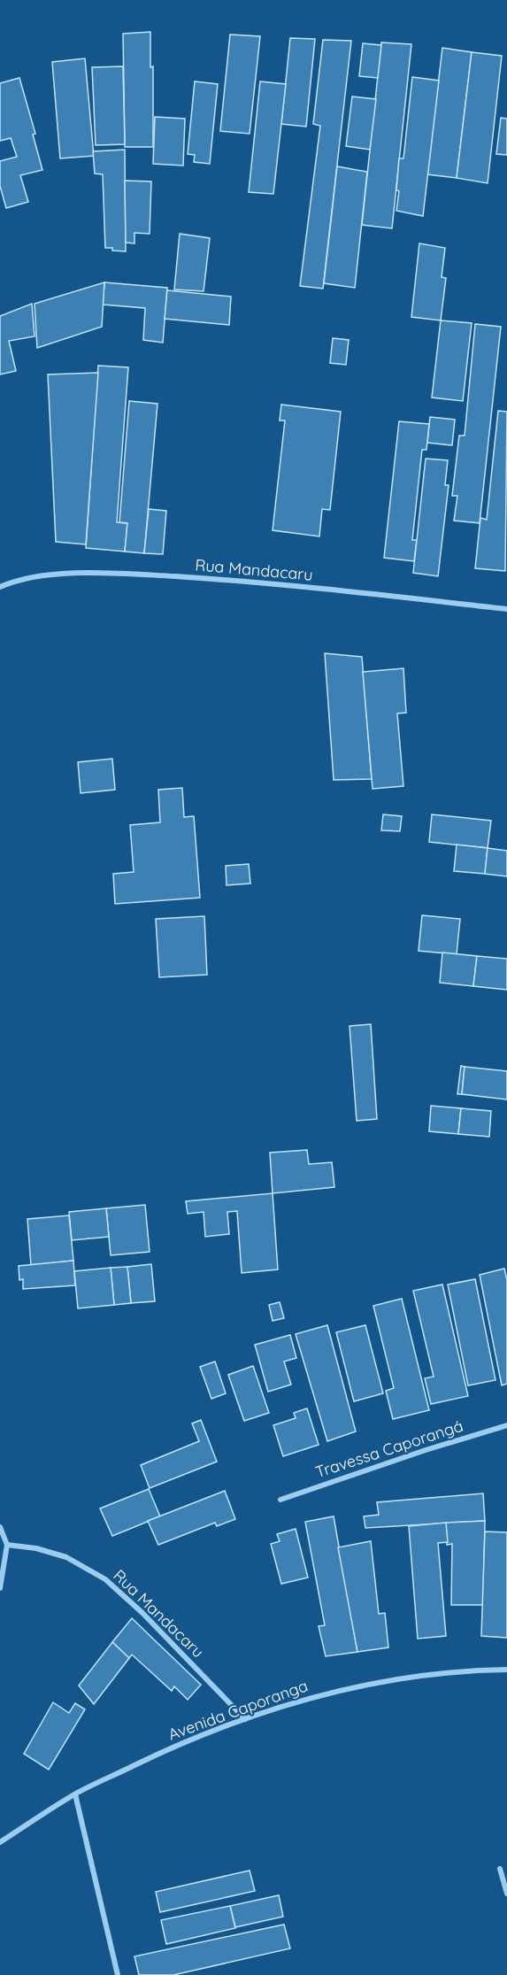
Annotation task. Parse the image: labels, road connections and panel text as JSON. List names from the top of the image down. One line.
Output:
{"streets":{"street":["Rua Mandacaru","Travessa Caporangá","Avenida Caporanga"]},"crossings":[["Rua Mandacaru","Avenida Caporanga"]]}
